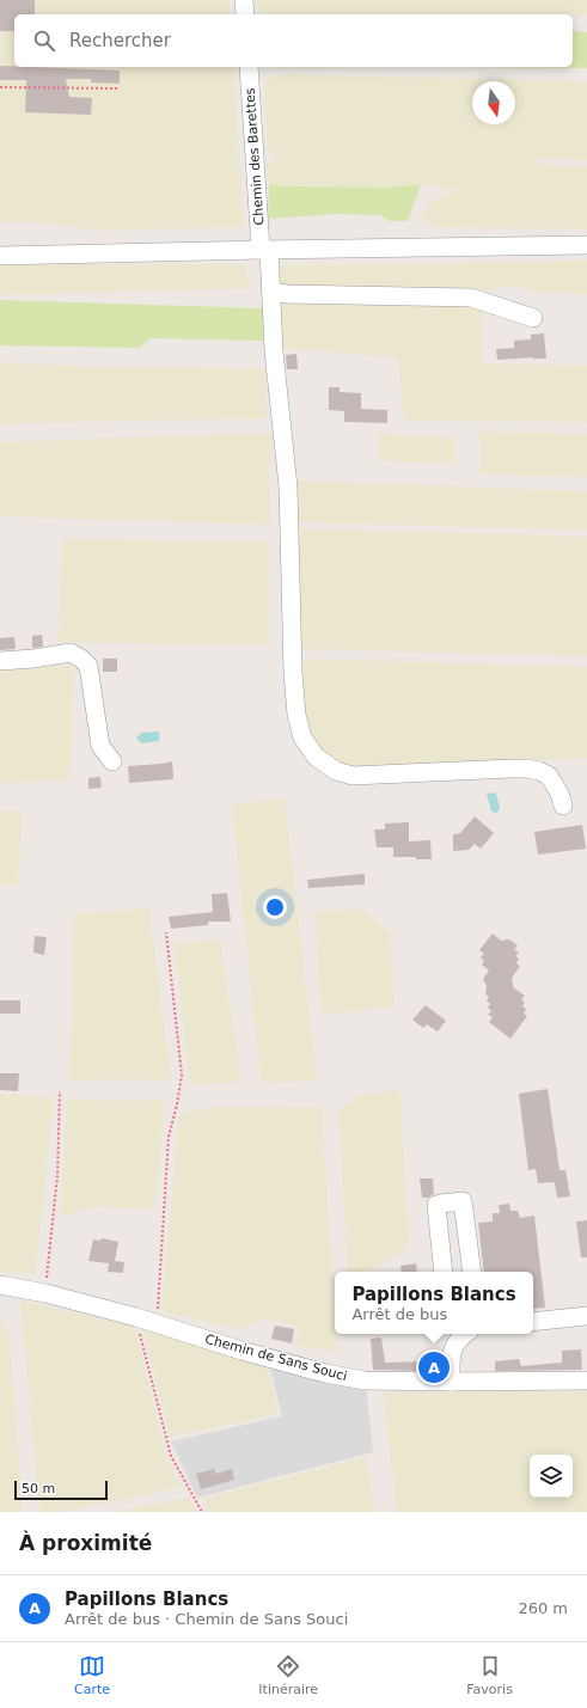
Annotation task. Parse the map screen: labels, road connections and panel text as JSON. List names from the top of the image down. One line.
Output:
{"streets":{"street":["Chemin des Barettes","Chemin de Sans Souci"]},"scale_bar":"50 m","north":"bottom","page":{"search":"Rechercher","popup":["Papillons Blancs","Arrêt de bus"],"pins":"A","scale":"50 m","heading":"À proximité","list":[{"mark":"A","name":"Papillons Blancs","note":"Arrêt de bus · Chemin de Sans Souci","value":"260 m"}],"nav":["Carte","Itinéraire","Favoris"]}}
